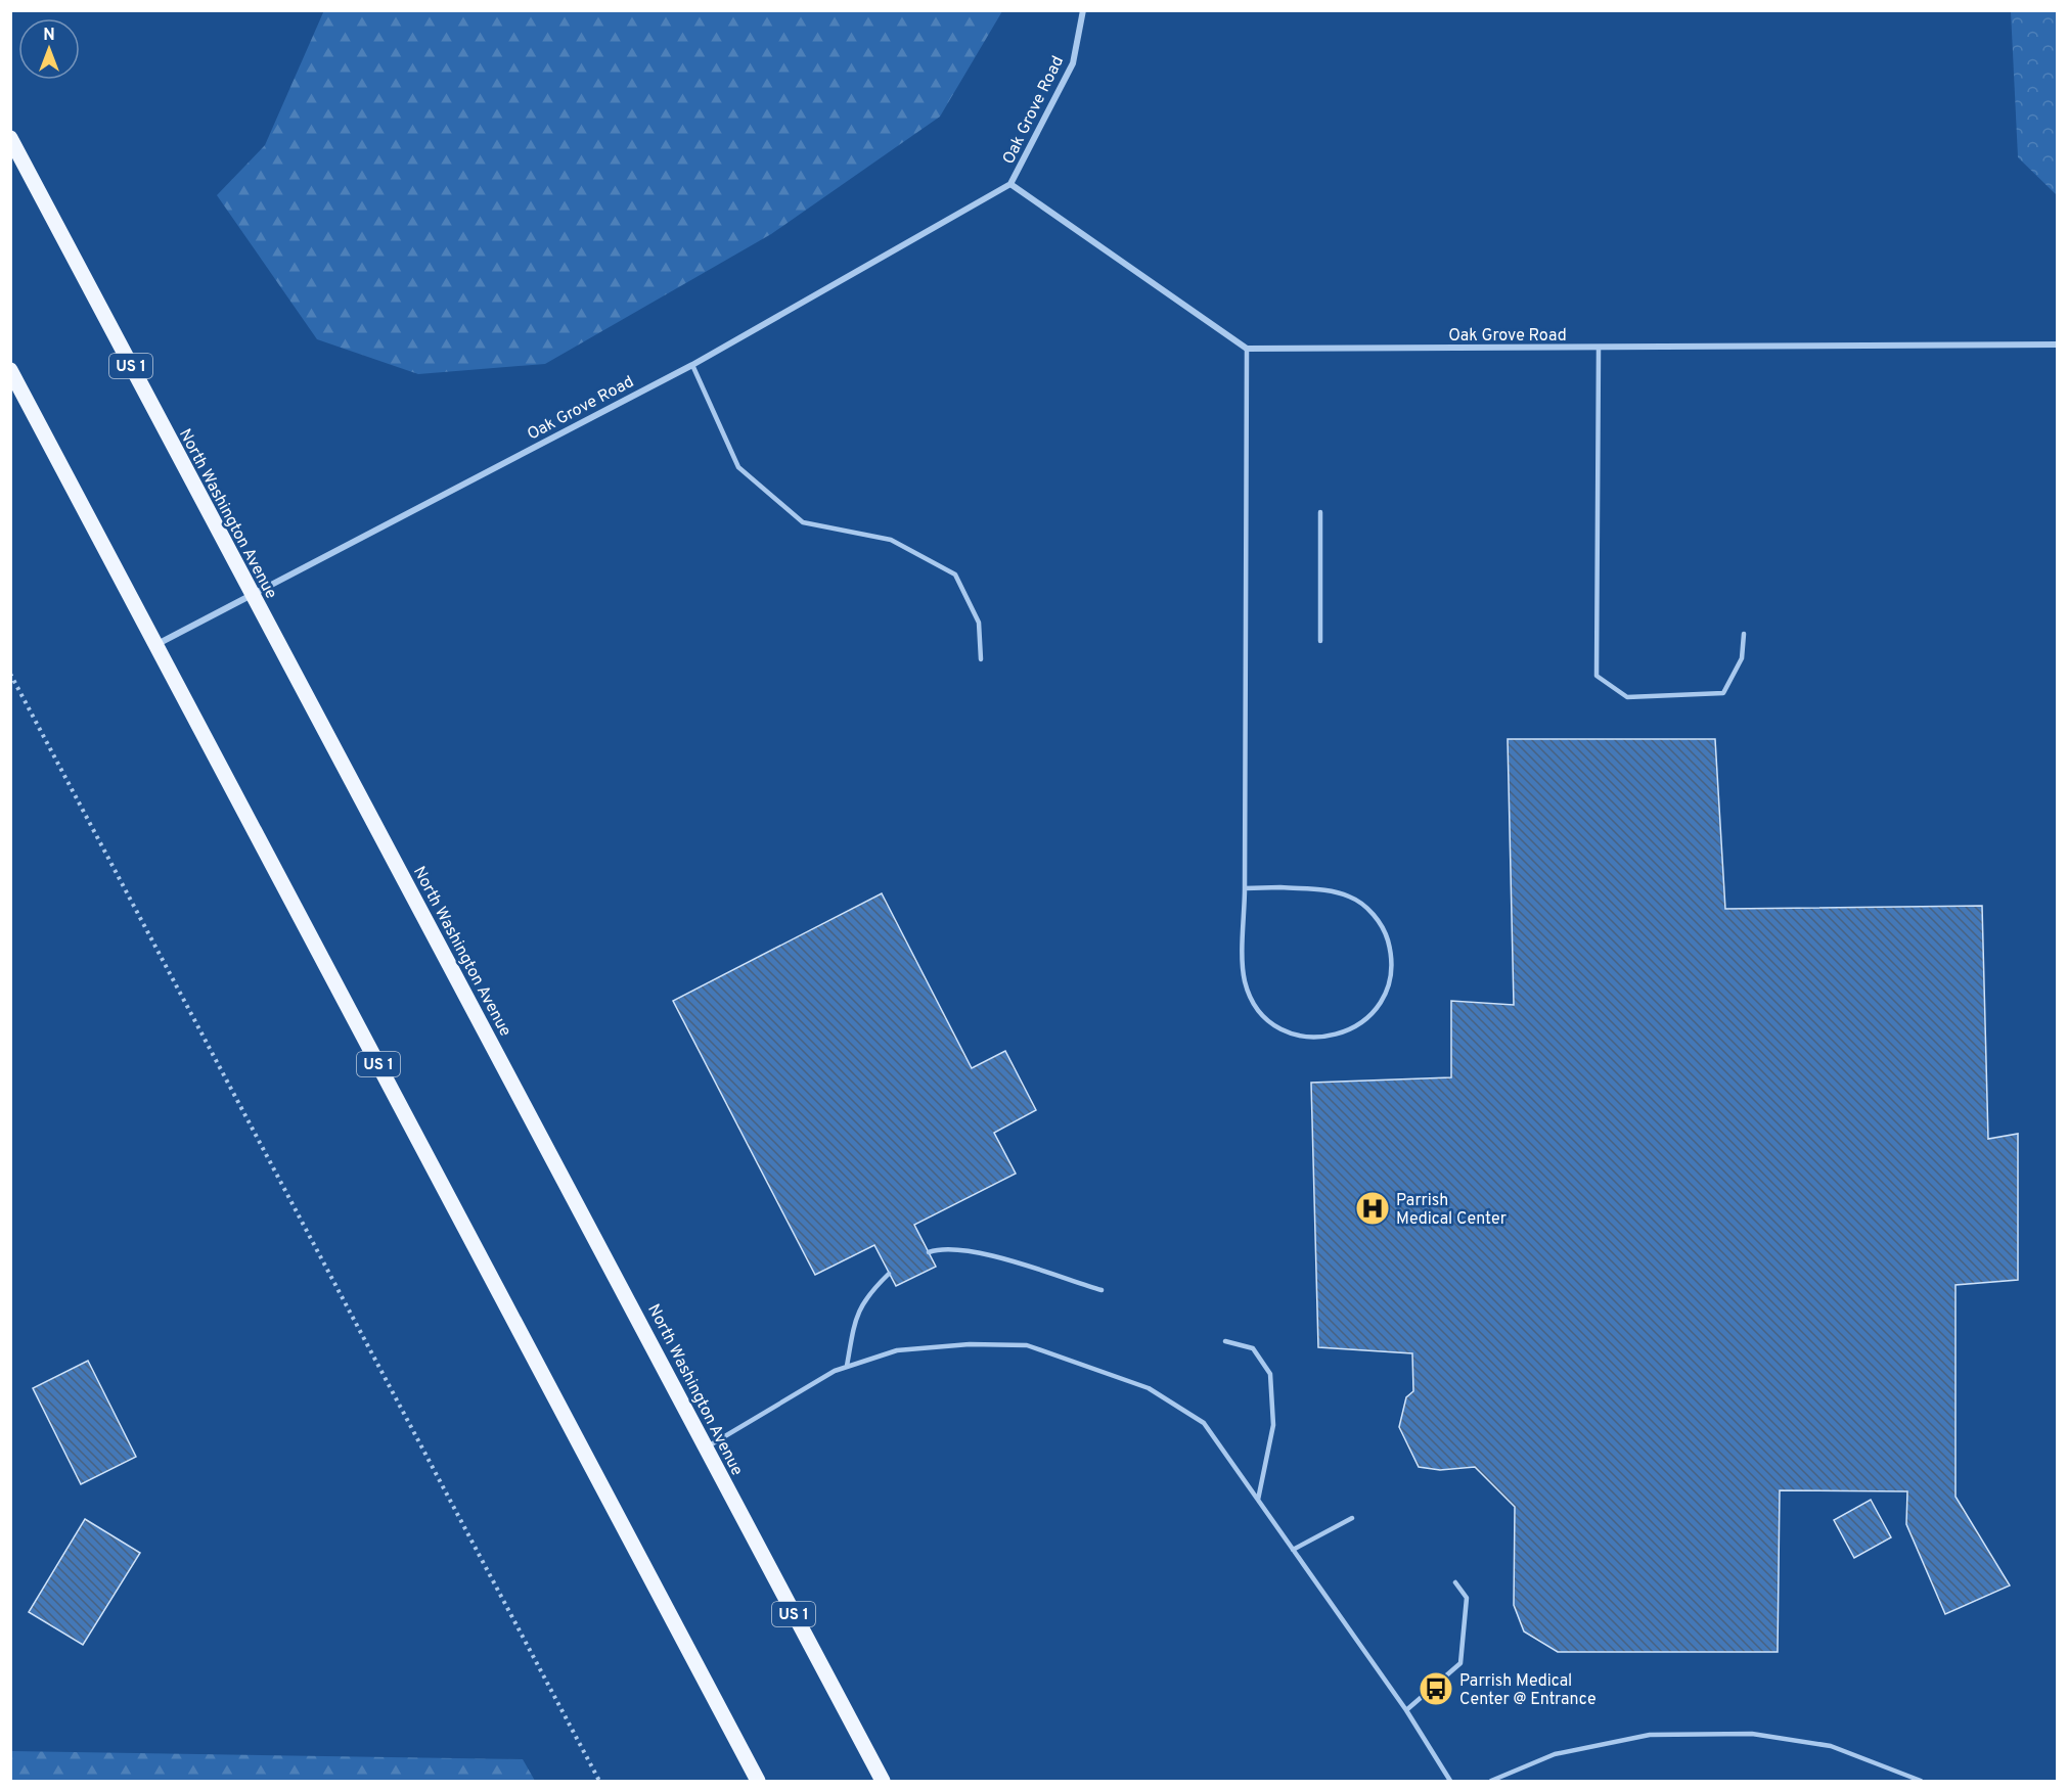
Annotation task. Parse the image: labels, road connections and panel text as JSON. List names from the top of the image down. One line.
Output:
{"streets":{"main road":["US 1","North Washington Avenue"],"street":["Oak Grove Road"]},"crossings":[["Oak Grove Road","US 1"],["Oak Grove Road","North Washington Avenue"]],"places":{"hospital":["Parrish Medical Center"],"bus stop":["Parrish Medical Center @ Entrance"]},"north":"top"}
